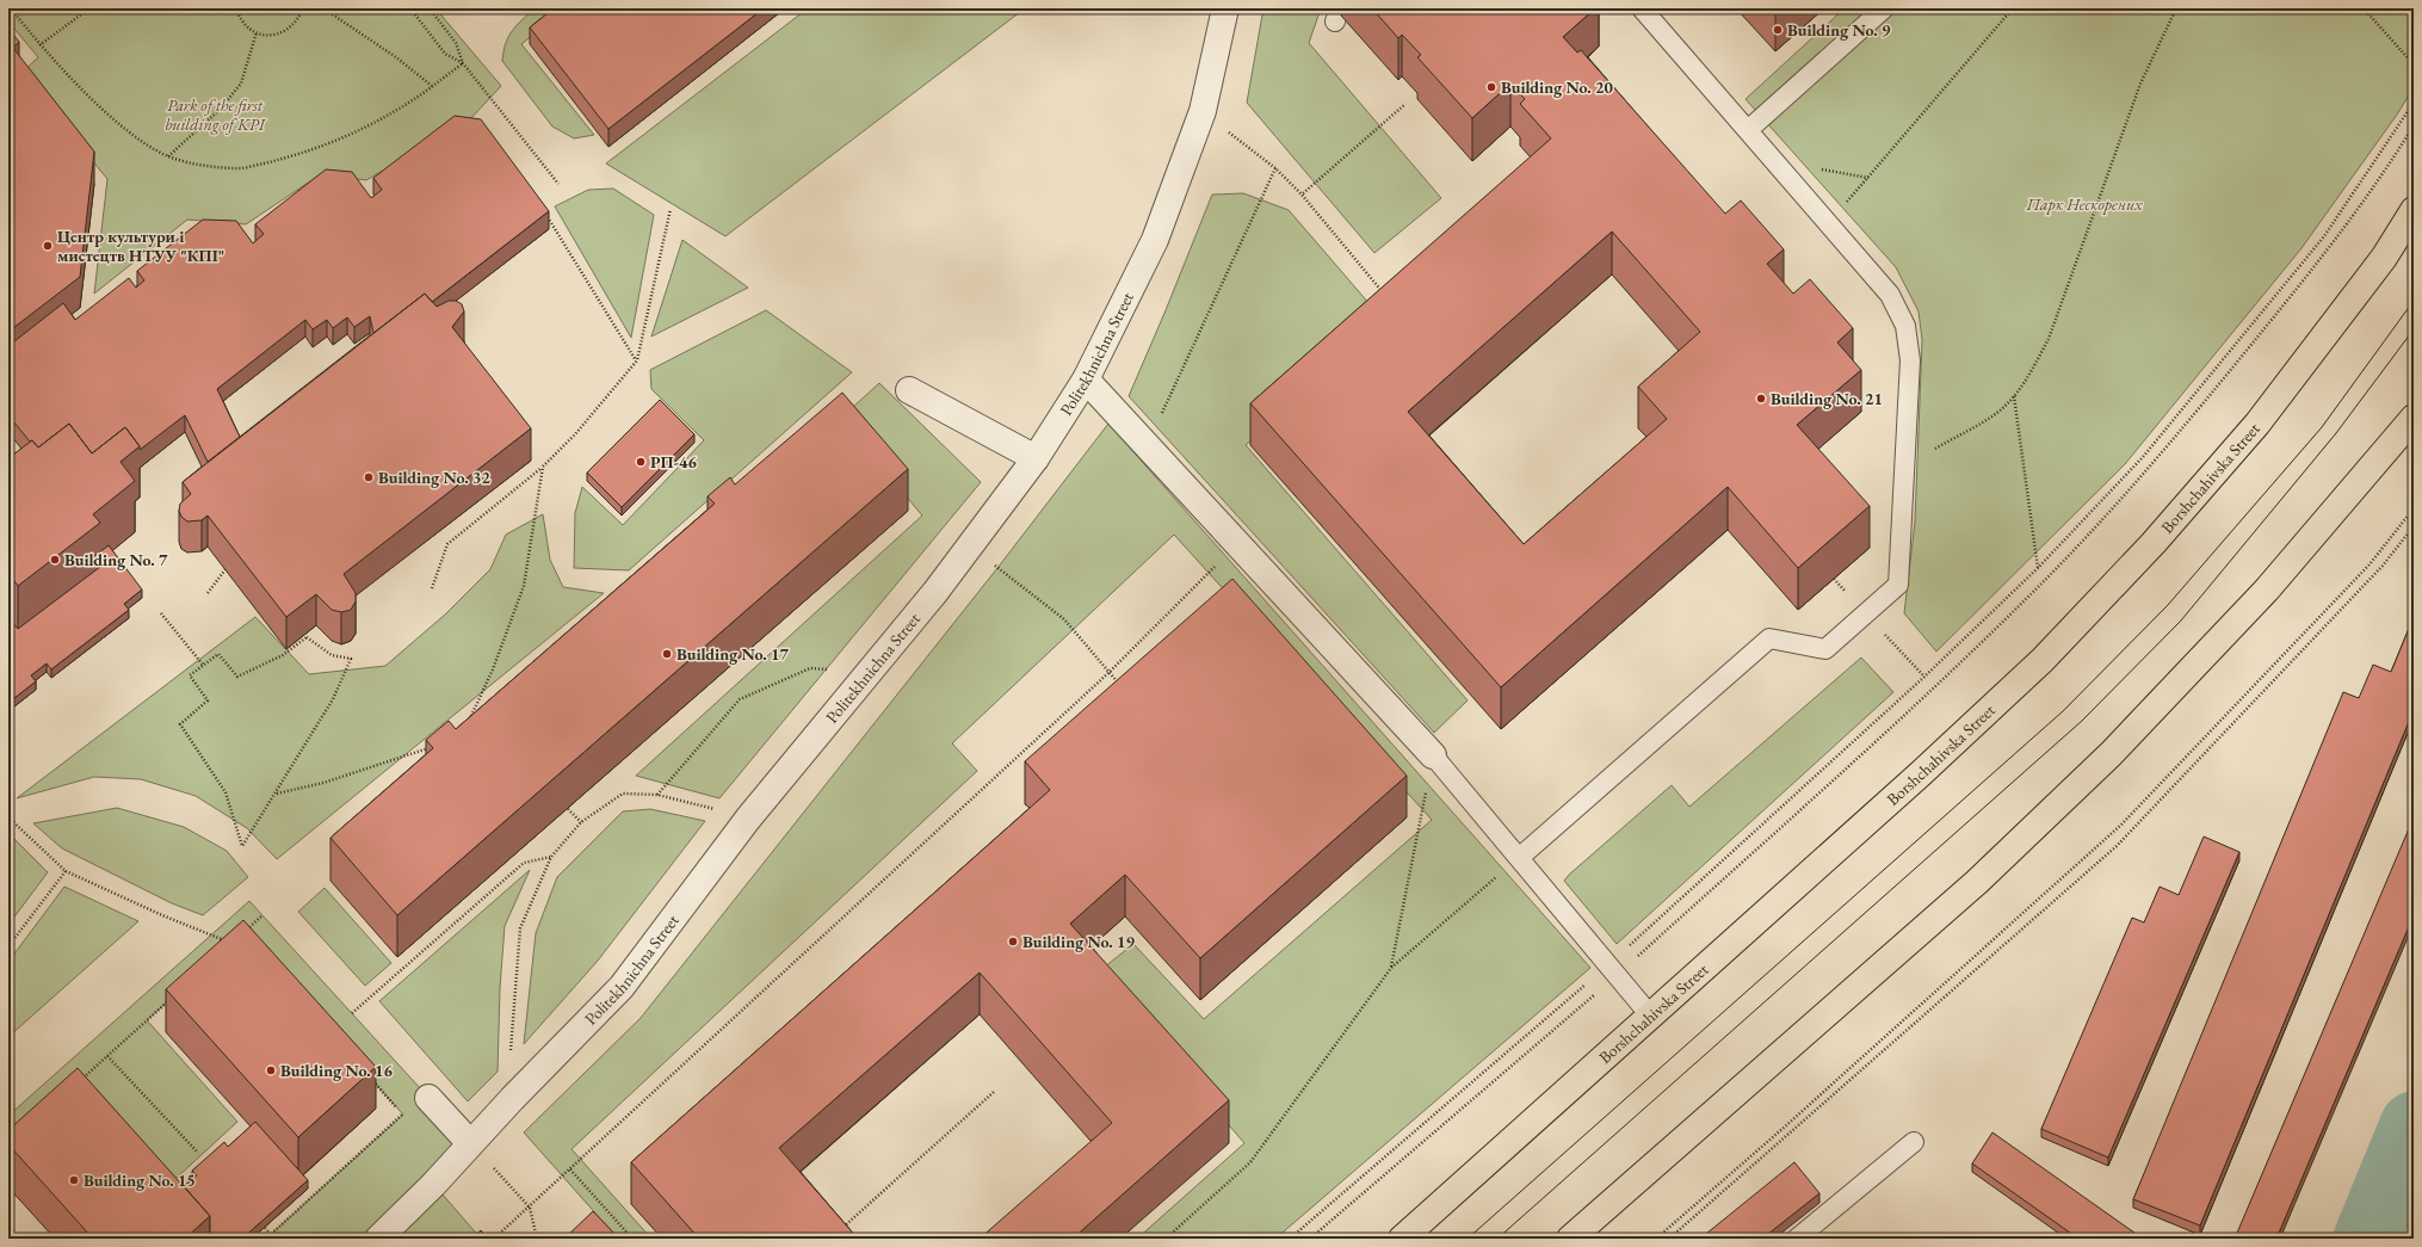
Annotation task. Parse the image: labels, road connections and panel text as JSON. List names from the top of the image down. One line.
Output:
{"streets":{"main road":["Borshchahivska Street"],"street":["Politekhnichna Street"]},"parks":["Park of the first building of KPI","Парк Нескорених"],"places":["Building No. 9","Building No. 20","Центр культури і мистецтв НТУУ \"КПІ\"","Building No. 21","РП-46","Building No. 32","Building No. 7","Building No. 17","Building No. 19","Building No. 16","Building No. 15"]}
